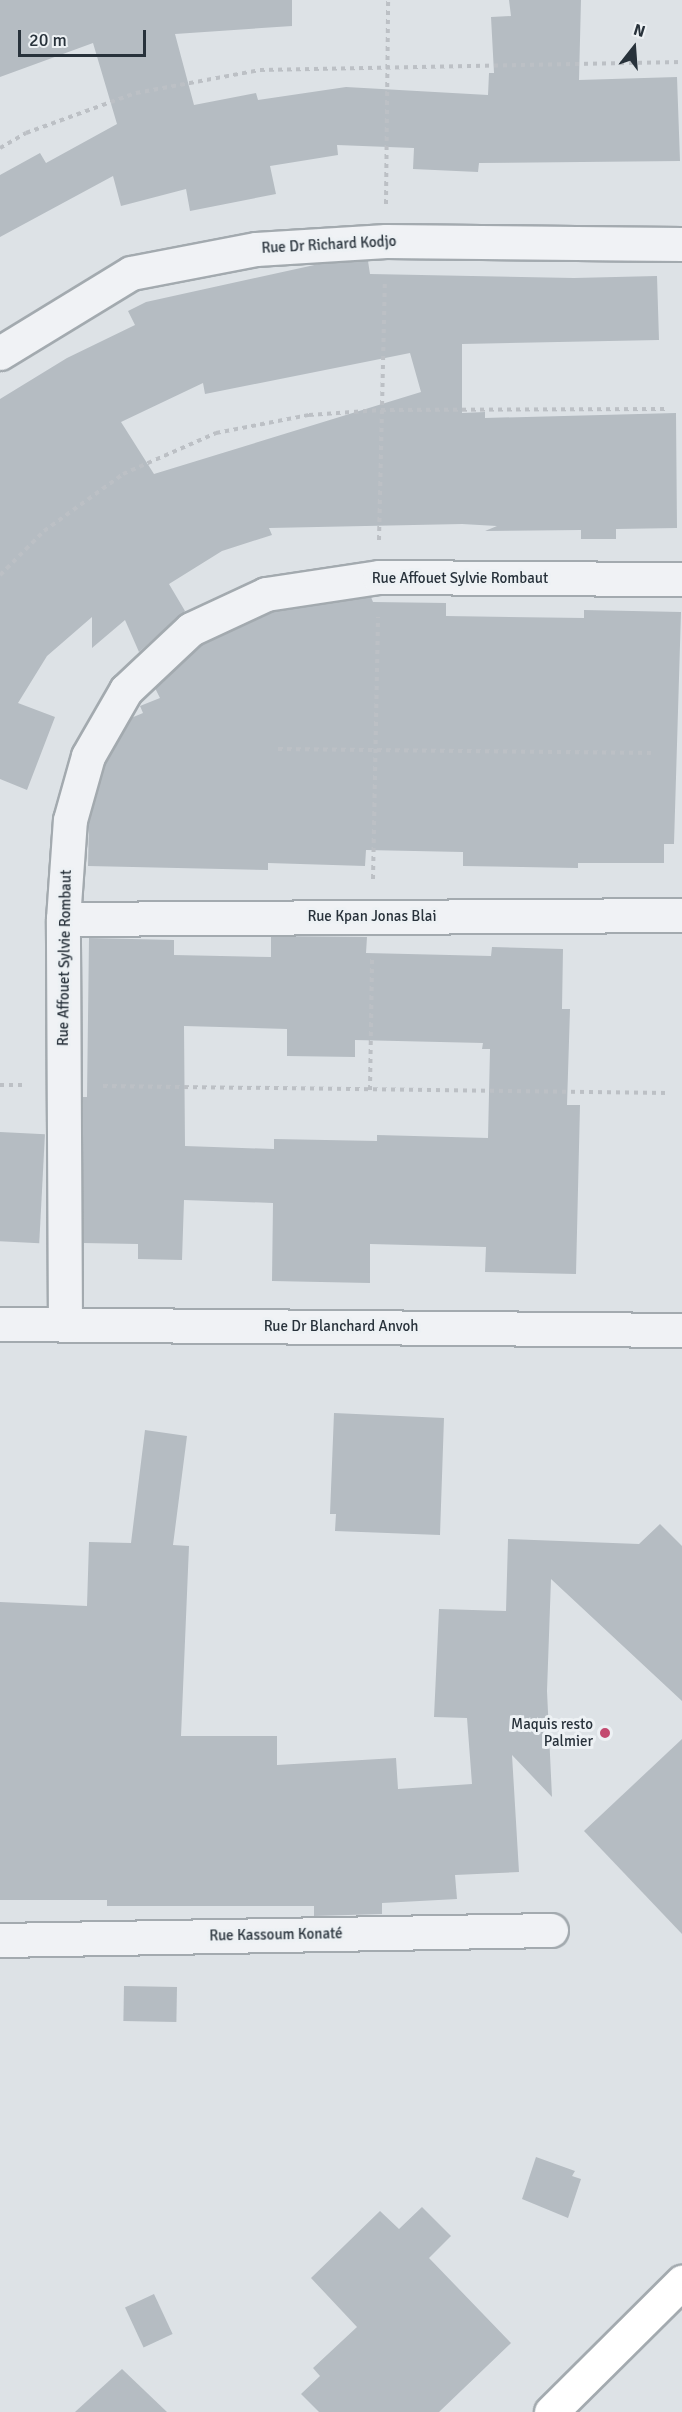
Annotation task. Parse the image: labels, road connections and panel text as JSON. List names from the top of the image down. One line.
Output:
{"streets":{"street":["Rue Dr Richard Kodjo","Rue Affouet Sylvie Rombaut","Rue Kpan Jonas Blai","Rue Dr Blanchard Anvoh","Rue Kassoum Konaté"]},"crossings":[["Rue Affouet Sylvie Rombaut","Rue Kpan Jonas Blai"],["Rue Affouet Sylvie Rombaut","Rue Dr Blanchard Anvoh"]],"places":["Maquis resto Palmier"],"scale_bar":"20 m","north":"top"}
